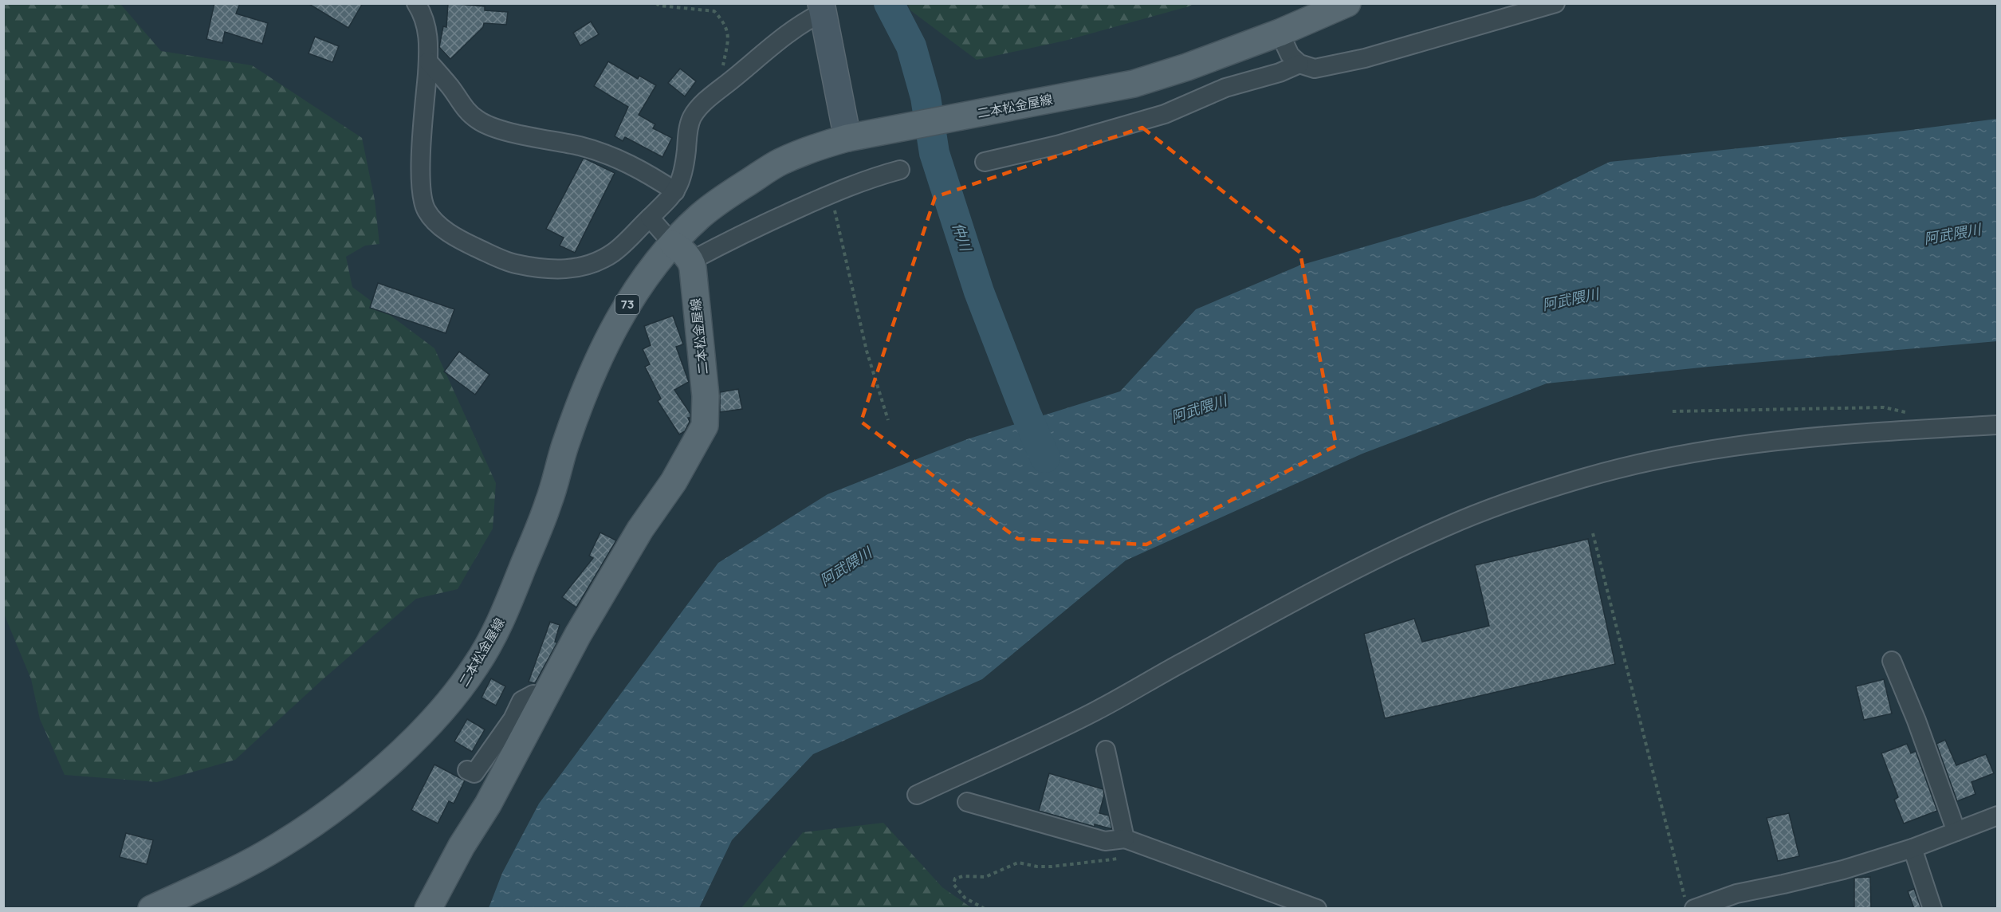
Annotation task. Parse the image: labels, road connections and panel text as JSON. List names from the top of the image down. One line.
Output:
{"streets":{"main road":["二本松金屋線","73"]},"water":["阿武隈川","仲川"]}
